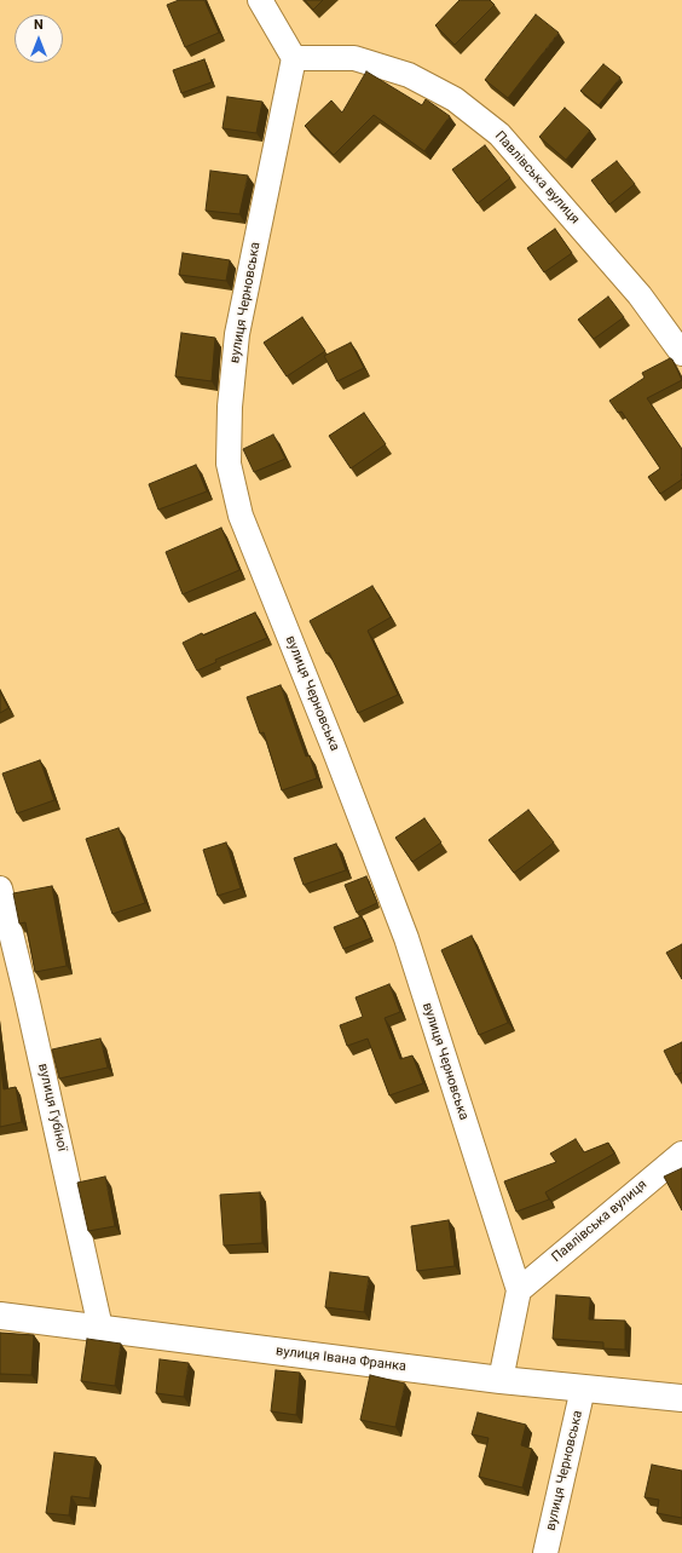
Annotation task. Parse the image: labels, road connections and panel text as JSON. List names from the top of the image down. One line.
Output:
{"streets":{"main road":["вулиця Івана Франка"],"street":["Павлівська вулиця","вулиця Черновська","вулиця Губіної"]},"crossings":[["Павлівська вулиця","вулиця Черновська"],["вулиця Черновська","вулиця Івана Франка"],["вулиця Губіної","вулиця Івана Франка"]],"north":"top"}
